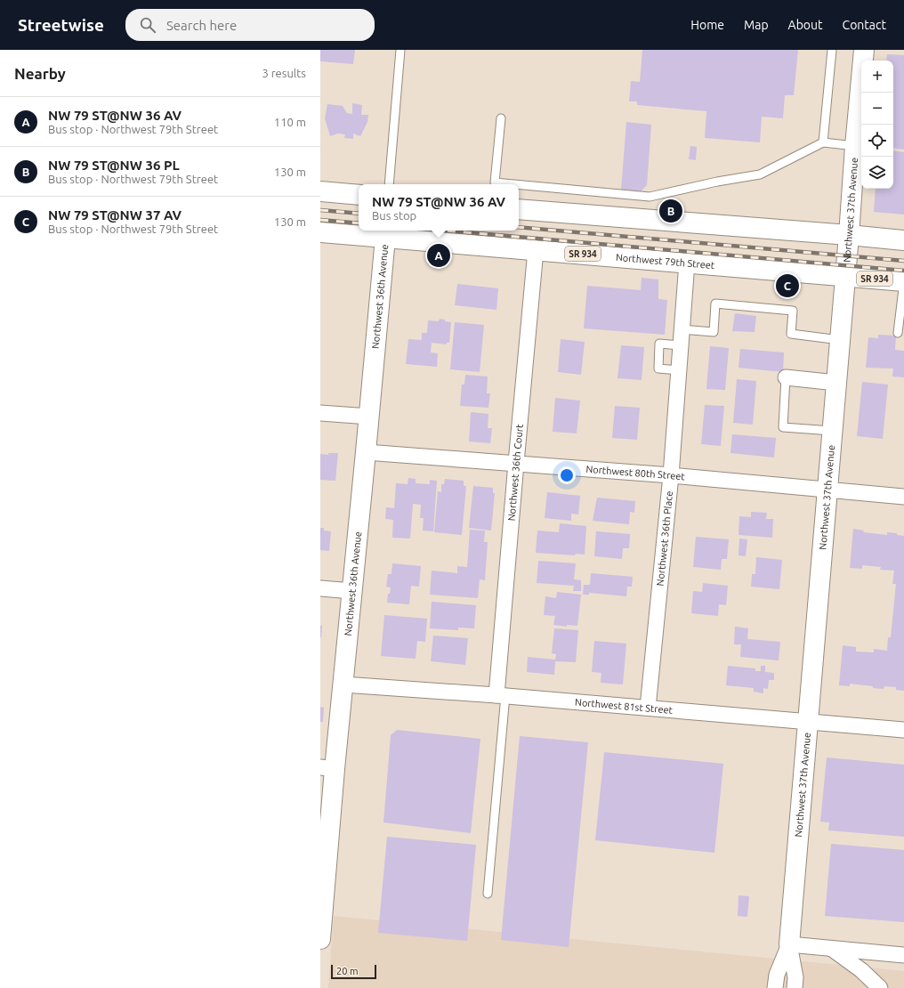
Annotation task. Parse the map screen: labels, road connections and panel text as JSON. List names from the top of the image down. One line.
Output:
{"streets":{"street":["Northwest 37th Avenue","SR 934","Northwest 79th Street","Northwest 36th Avenue","Northwest 36th Court","Northwest 80th Street","Northwest 36th Place","Northwest 81st Street"]},"crossings":[["Northwest 37th Avenue","Northwest 79th Street"],["Northwest 37th Avenue","Northwest 80th Street"],["Northwest 37th Avenue","Northwest 81st Street"],["Northwest 79th Street","Northwest 36th Avenue"],["Northwest 79th Street","Northwest 36th Court"],["Northwest 79th Street","Northwest 36th Place"],["Northwest 36th Avenue","Northwest 80th Street"],["Northwest 36th Avenue","Northwest 81st Street"],["Northwest 36th Court","Northwest 80th Street"],["Northwest 36th Court","Northwest 81st Street"],["Northwest 80th Street","Northwest 36th Place"],["Northwest 36th Place","Northwest 81st Street"]],"scale_bar":"20 m","page":{"header":"Streetwise","search":"Search here","nav":["Home","Map","About","Contact"],"heading":["Nearby","3 results"],"map_buttons":["+","−"],"list":[{"mark":"A","name":"NW 79 ST@NW 36 AV","note":"Bus stop · Northwest 79th Street","value":"110 m"},{"mark":"B","name":"NW 79 ST@NW 36 PL","note":"Bus stop · Northwest 79th Street","value":"130 m"},{"mark":"C","name":"NW 79 ST@NW 37 AV","note":"Bus stop · Northwest 79th Street","value":"130 m"}],"popup":["NW 79 ST@NW 36 AV","Bus stop"],"pins":["B","A","C"],"scale":"20 m"}}
